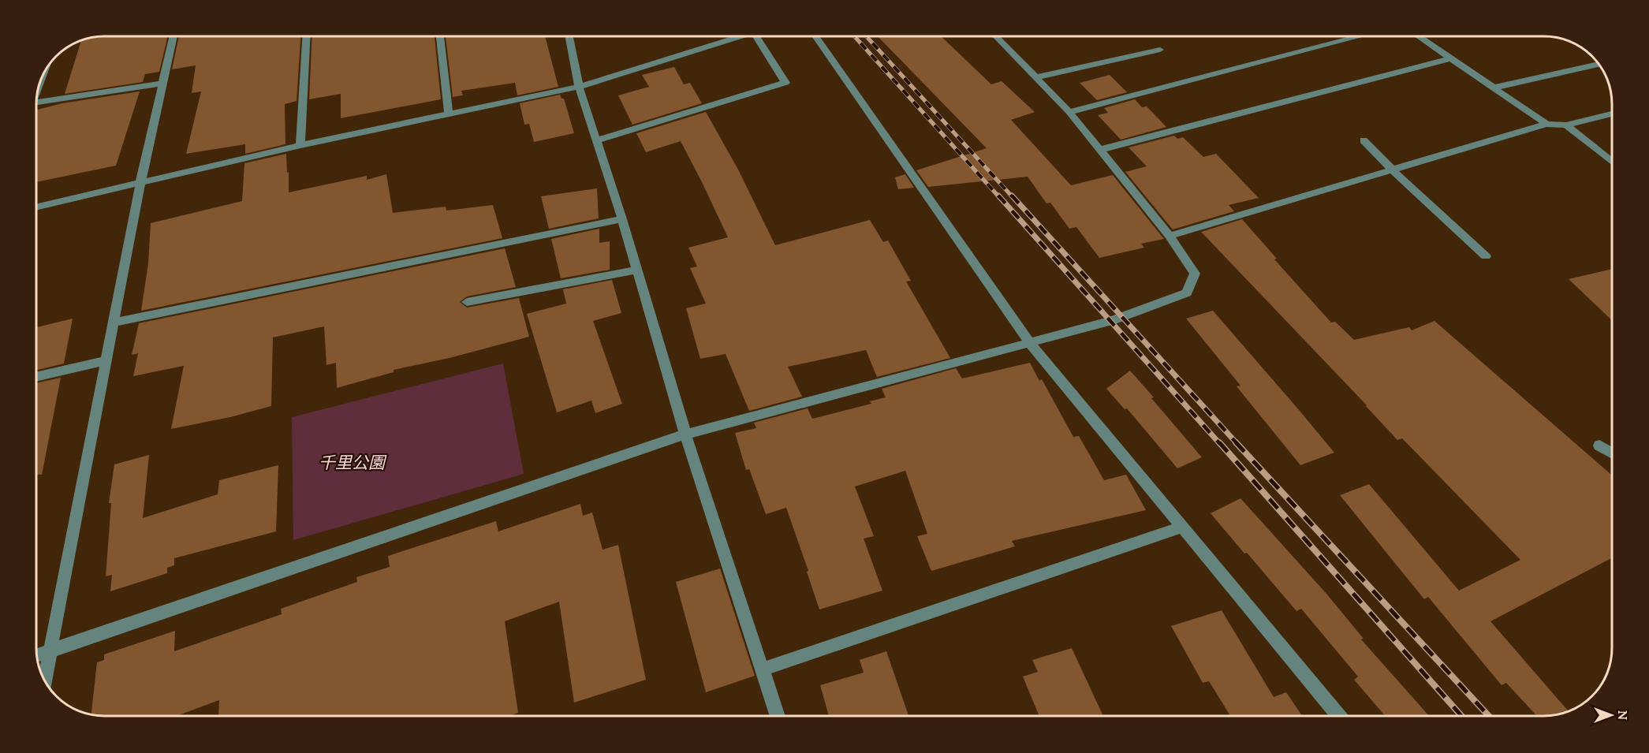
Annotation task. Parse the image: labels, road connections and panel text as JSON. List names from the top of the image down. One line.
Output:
{"parks":["千里公園"],"north":"right"}
